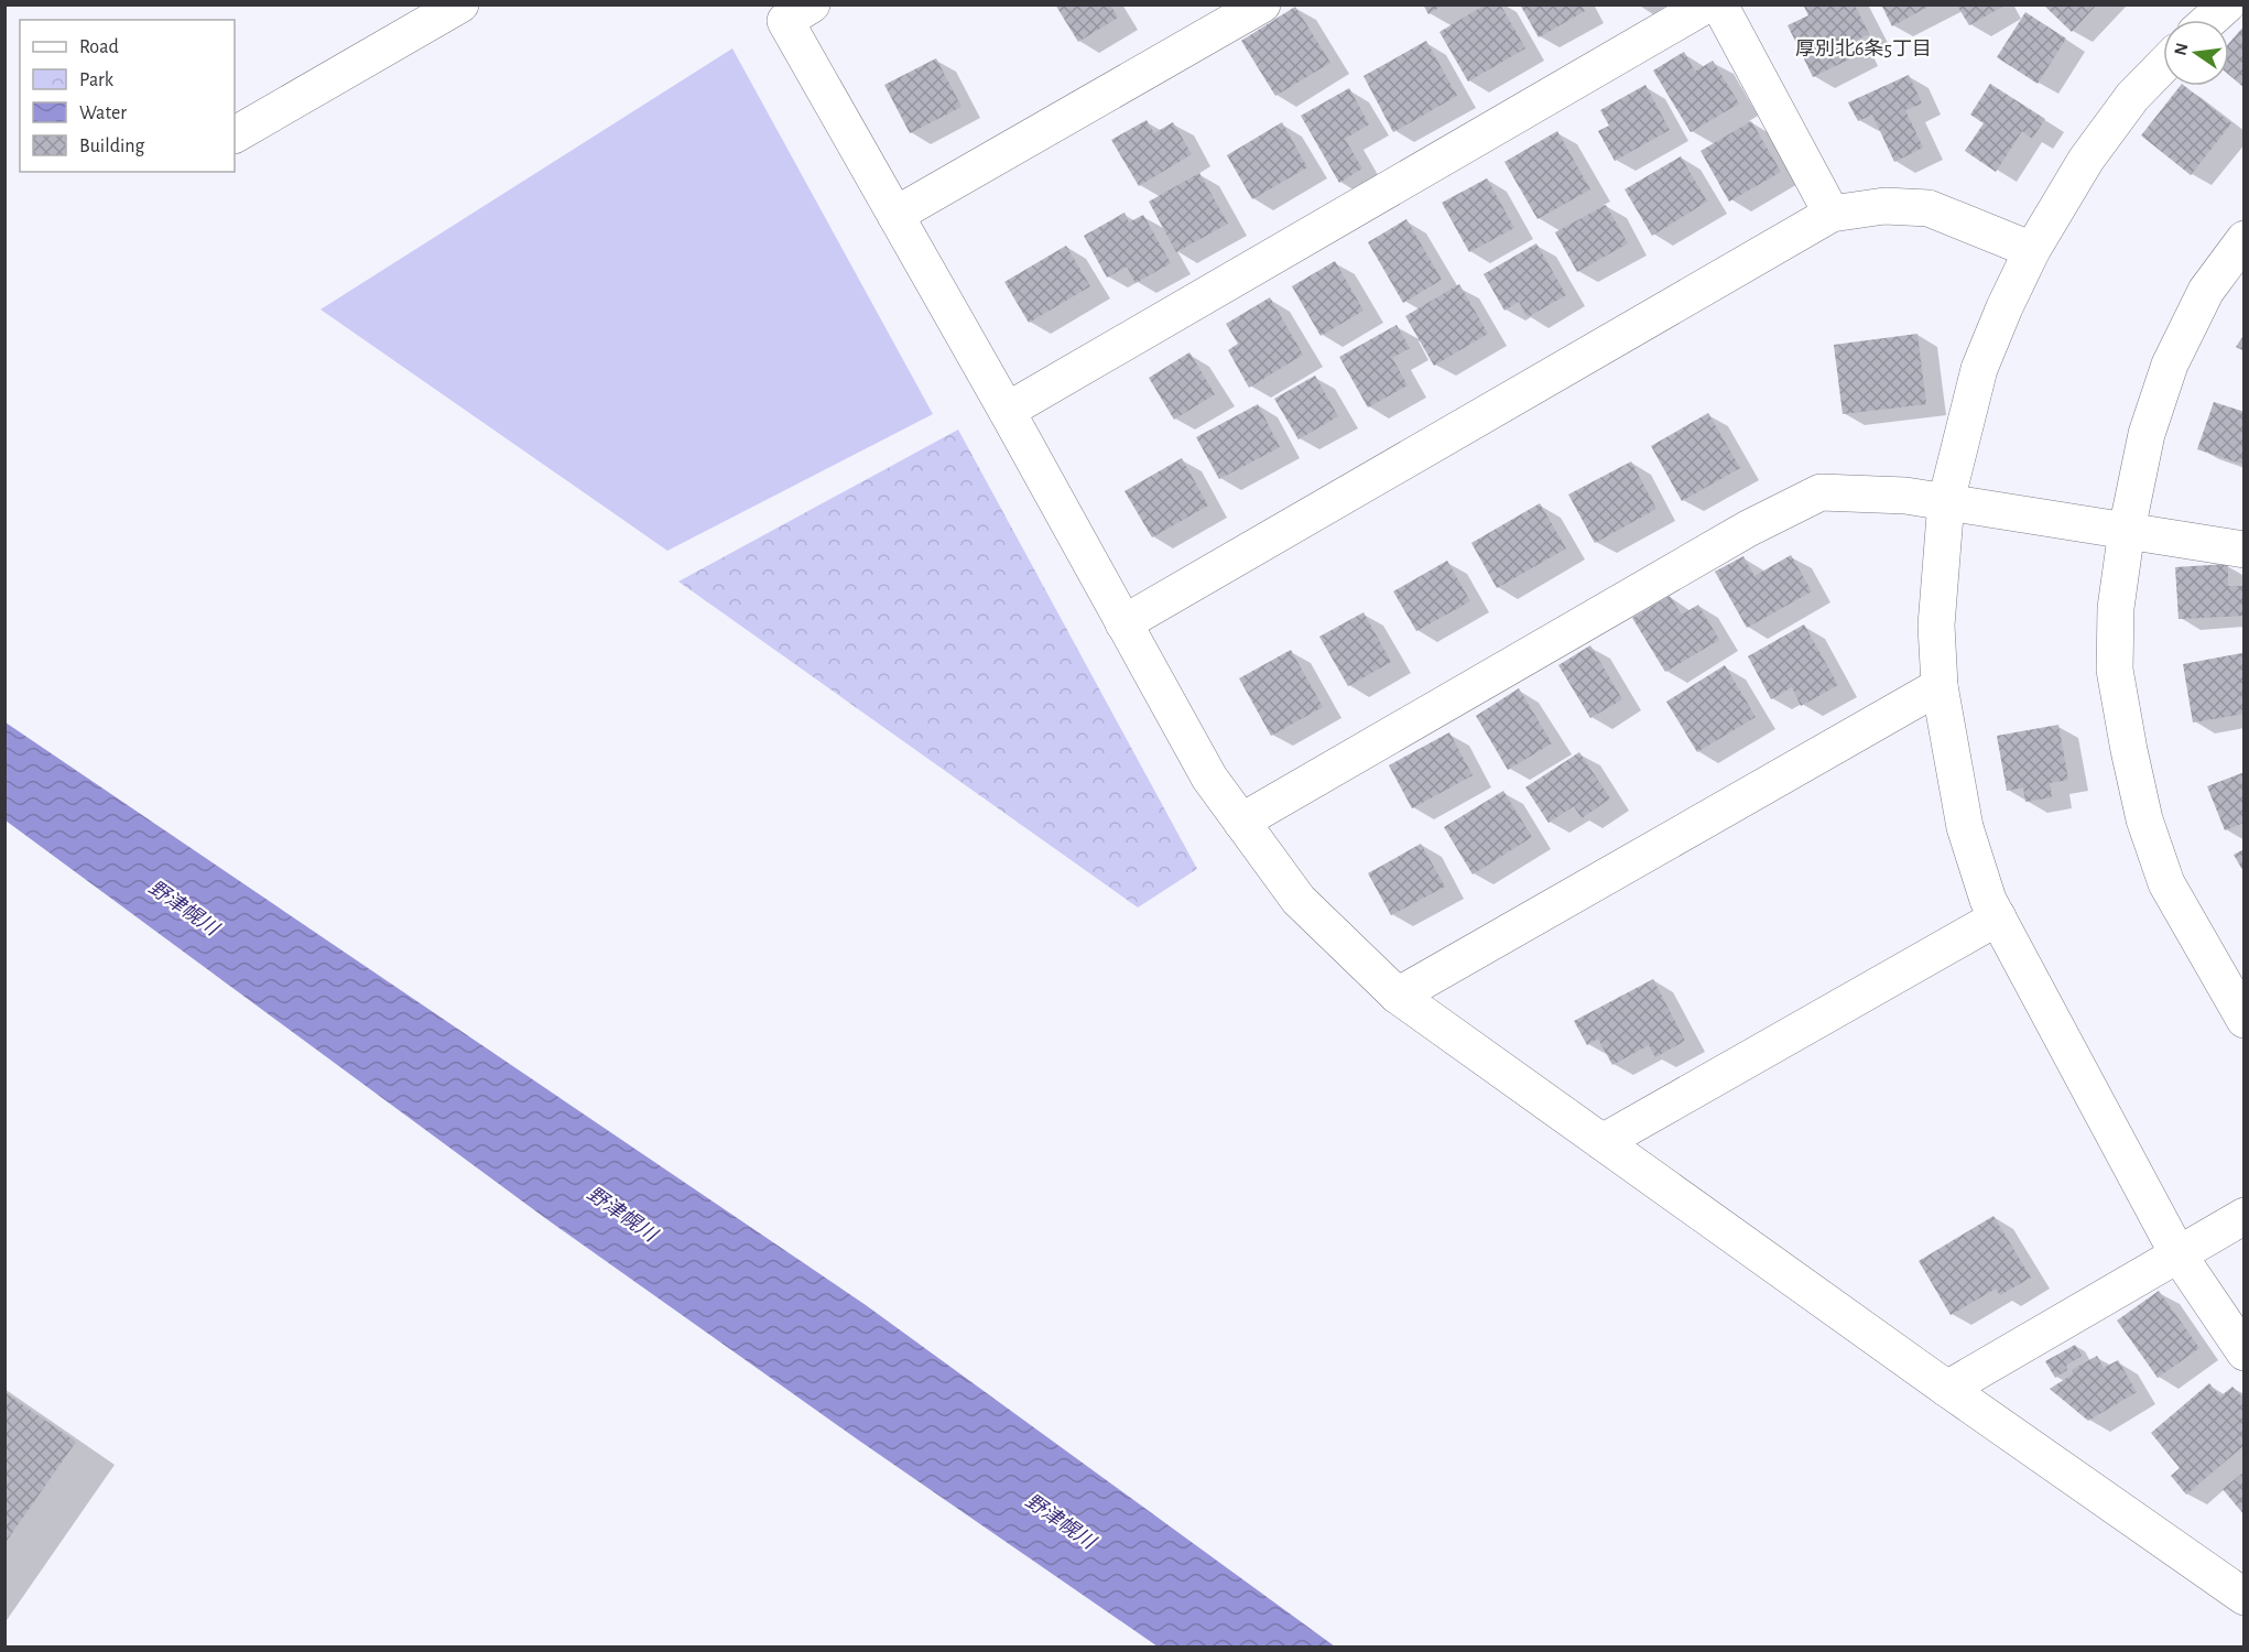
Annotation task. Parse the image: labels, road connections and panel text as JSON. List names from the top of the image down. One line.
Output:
{"districts":["厚別北6条5丁目"],"water":["野津幌川"],"legend":["Road","Park","Water","Building"],"north":"left"}
